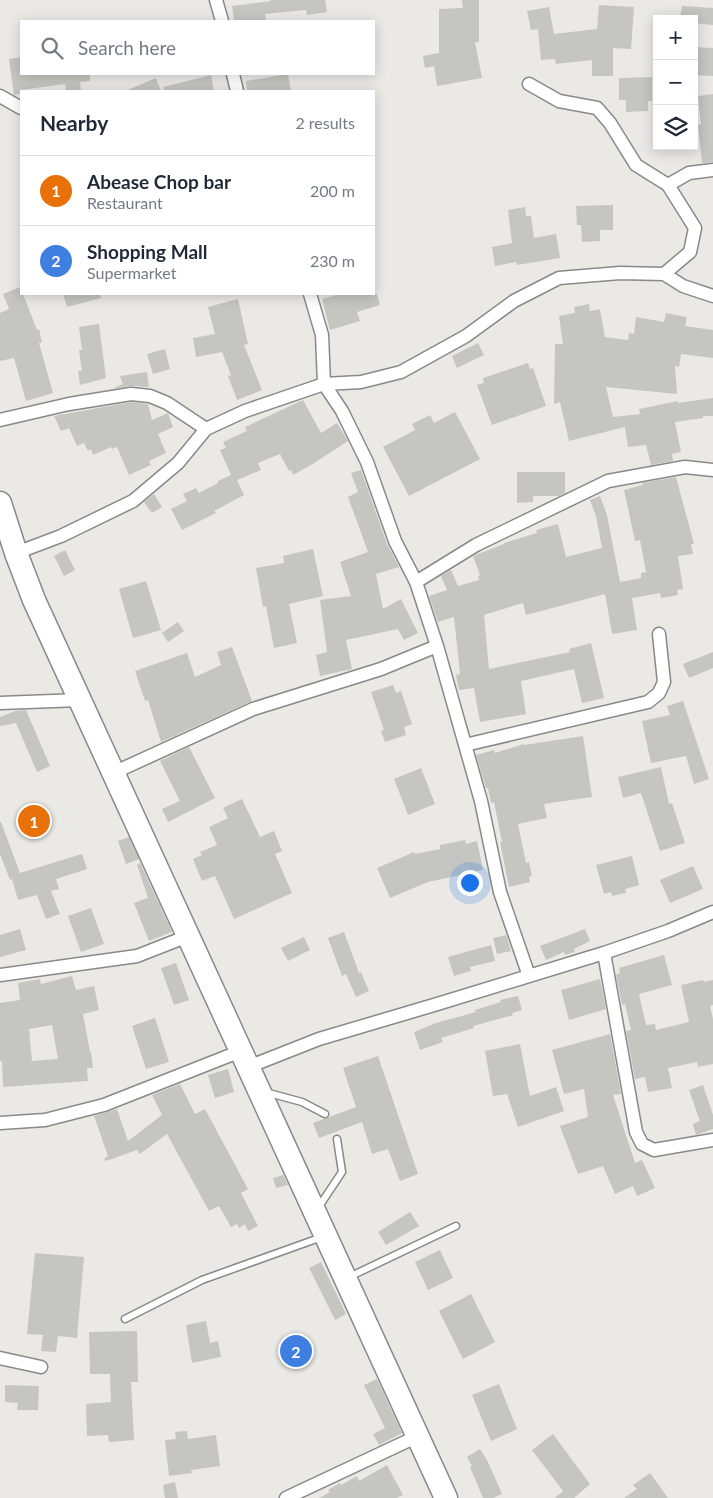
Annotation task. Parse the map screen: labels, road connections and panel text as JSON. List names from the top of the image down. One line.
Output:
{"page":{"map_buttons":["+","−"],"search":"Search here","heading":["Nearby","2 results"],"list":[{"mark":"1","name":"Abease Chop bar","note":"Restaurant","value":"200 m"},{"mark":"2","name":"Shopping Mall","note":"Supermarket","value":"230 m"}],"pins":["1","2"]}}
